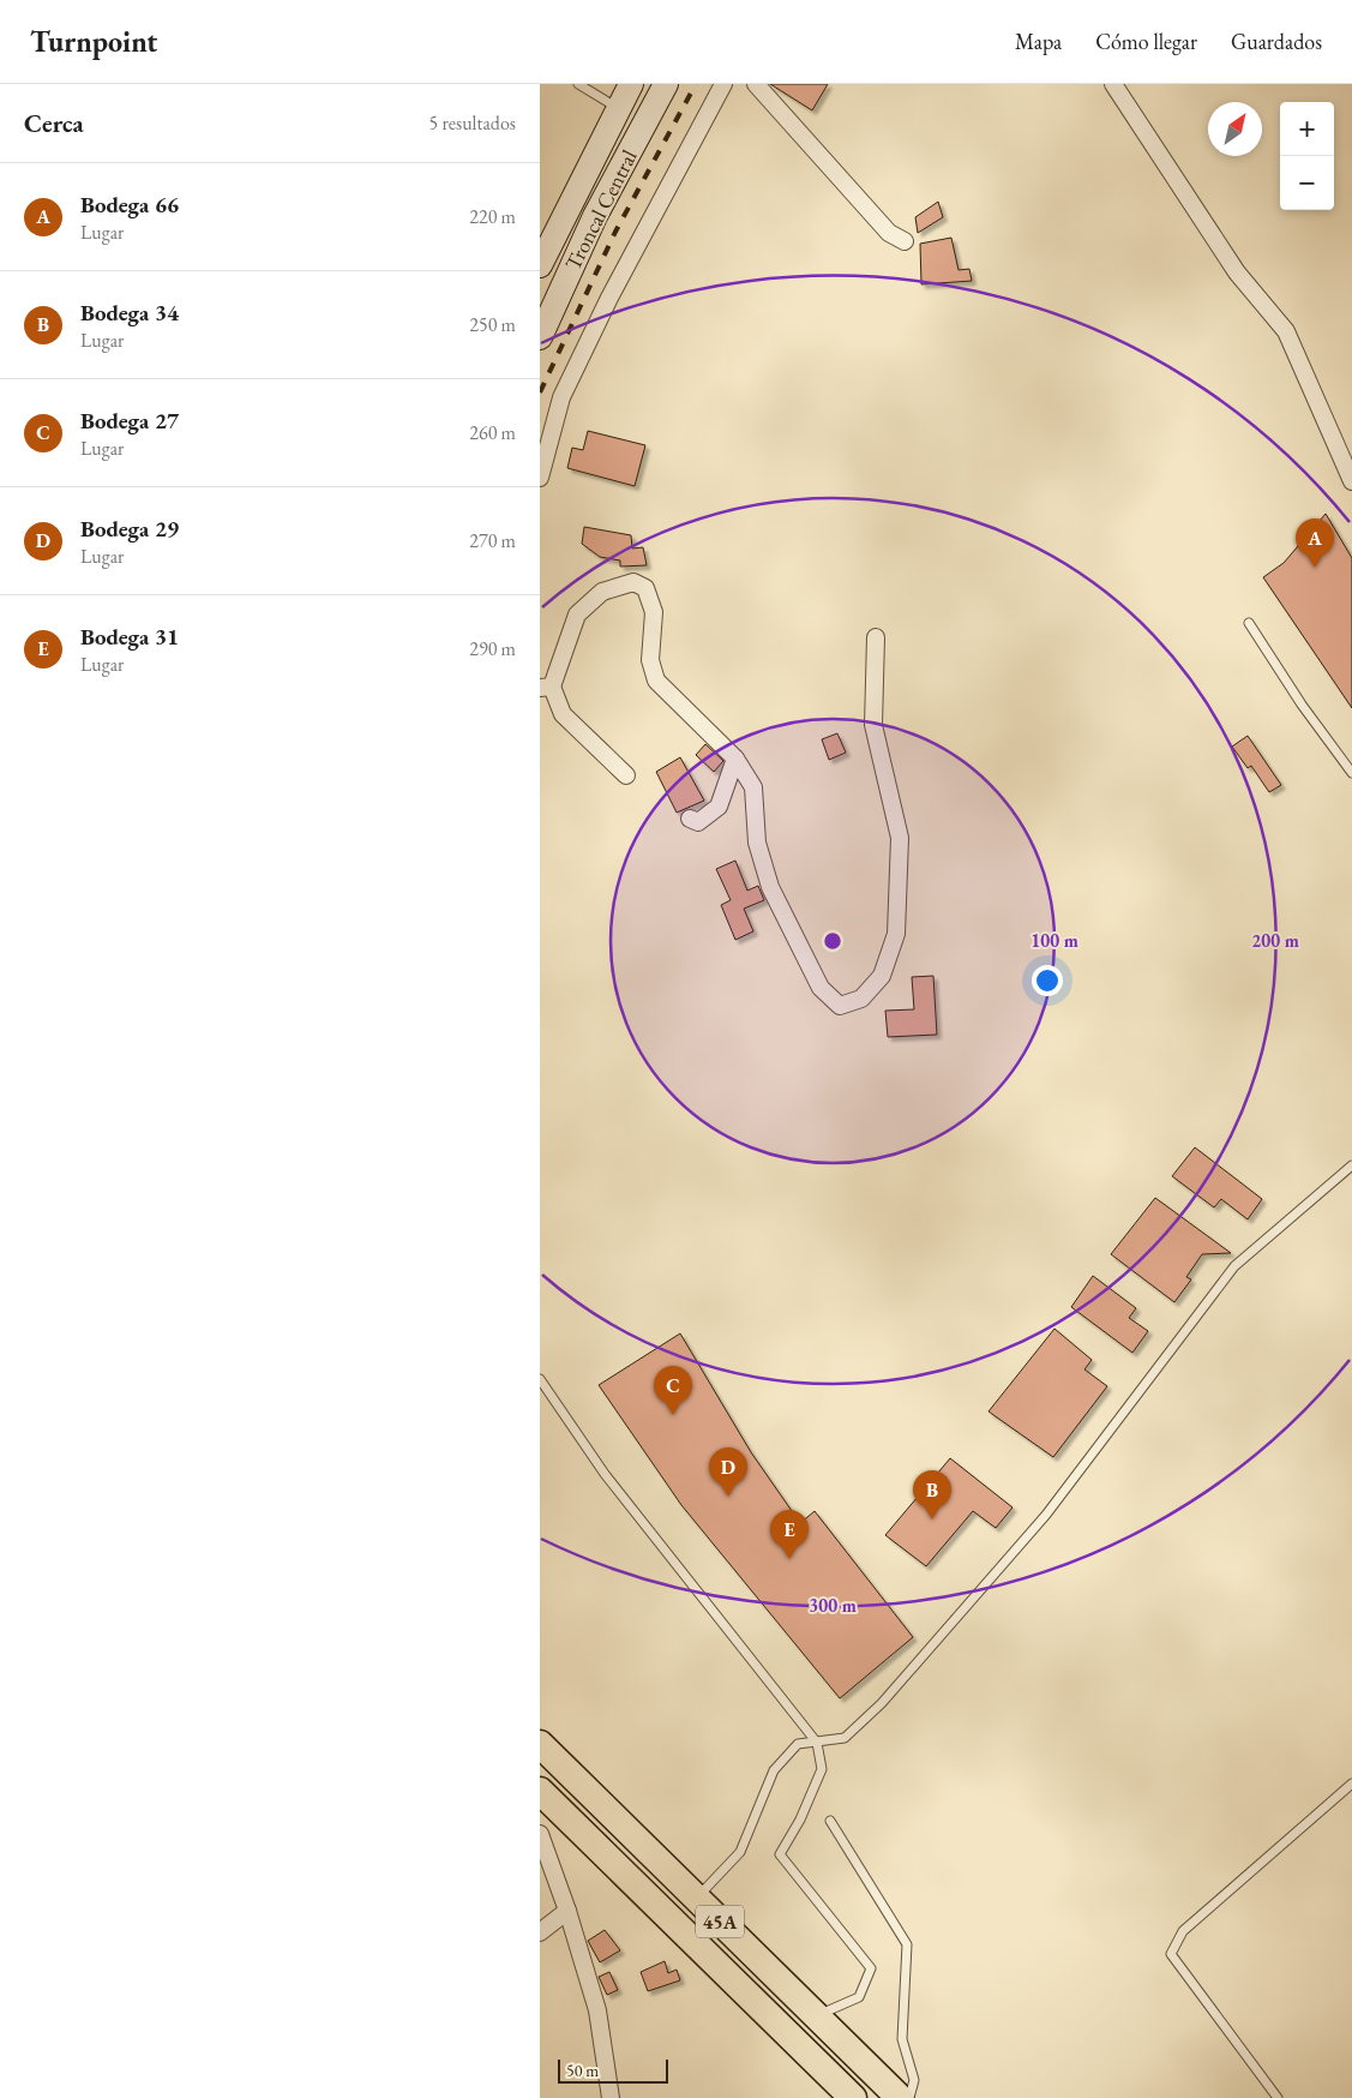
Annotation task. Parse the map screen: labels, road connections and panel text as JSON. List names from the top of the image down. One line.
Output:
{"streets":{"highway":["45A"],"main road":["Troncal Central"]},"scale_bar":"50 m","north":"top right","page":{"header":"Turnpoint","nav":["Mapa","Cómo llegar","Guardados"],"heading":["Cerca","5 resultados"],"map_buttons":["+","−"],"list":[{"mark":"A","name":"Bodega 66","note":"Lugar","value":"220 m"},{"mark":"B","name":"Bodega 34","note":"Lugar","value":"250 m"},{"mark":"C","name":"Bodega 27","note":"Lugar","value":"260 m"},{"mark":"D","name":"Bodega 29","note":"Lugar","value":"270 m"},{"mark":"E","name":"Bodega 31","note":"Lugar","value":"290 m"}],"pins":["A","C","D","B","E"],"scale":"50 m"},"rings":["100 m","200 m","300 m"]}
